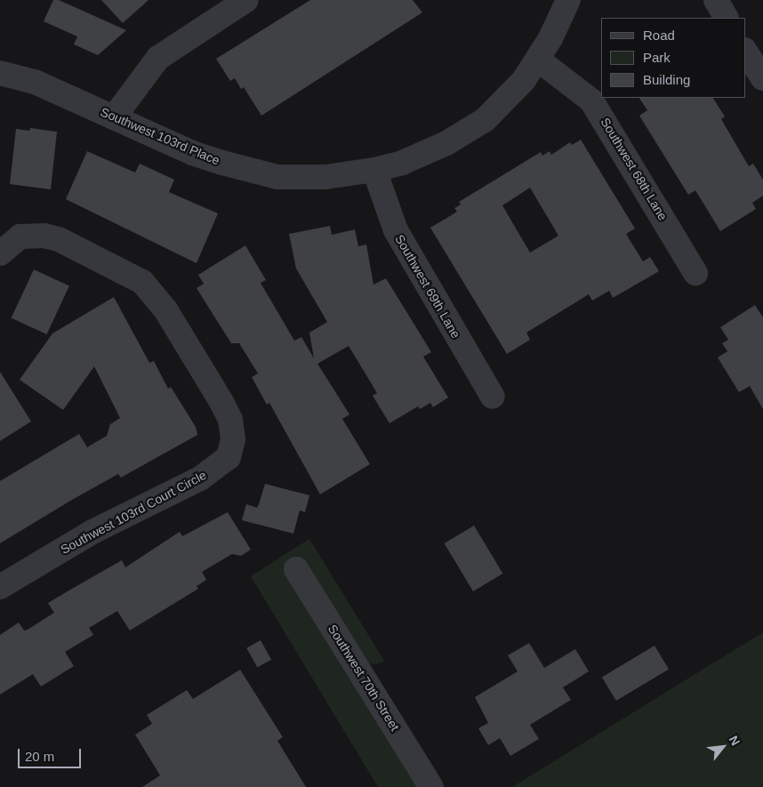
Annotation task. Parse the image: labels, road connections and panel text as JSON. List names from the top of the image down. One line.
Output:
{"streets":{"street":["Southwest 103rd Place","Southwest 68th Lane","Southwest 69th Lane","Southwest 103rd Court Circle","Southwest 70th Street"]},"crossings":[["Southwest 103rd Place","Southwest 68th Lane"],["Southwest 103rd Place","Southwest 69th Lane"]],"legend":["Road","Park","Building"],"scale_bar":"20 m","north":"top right"}
